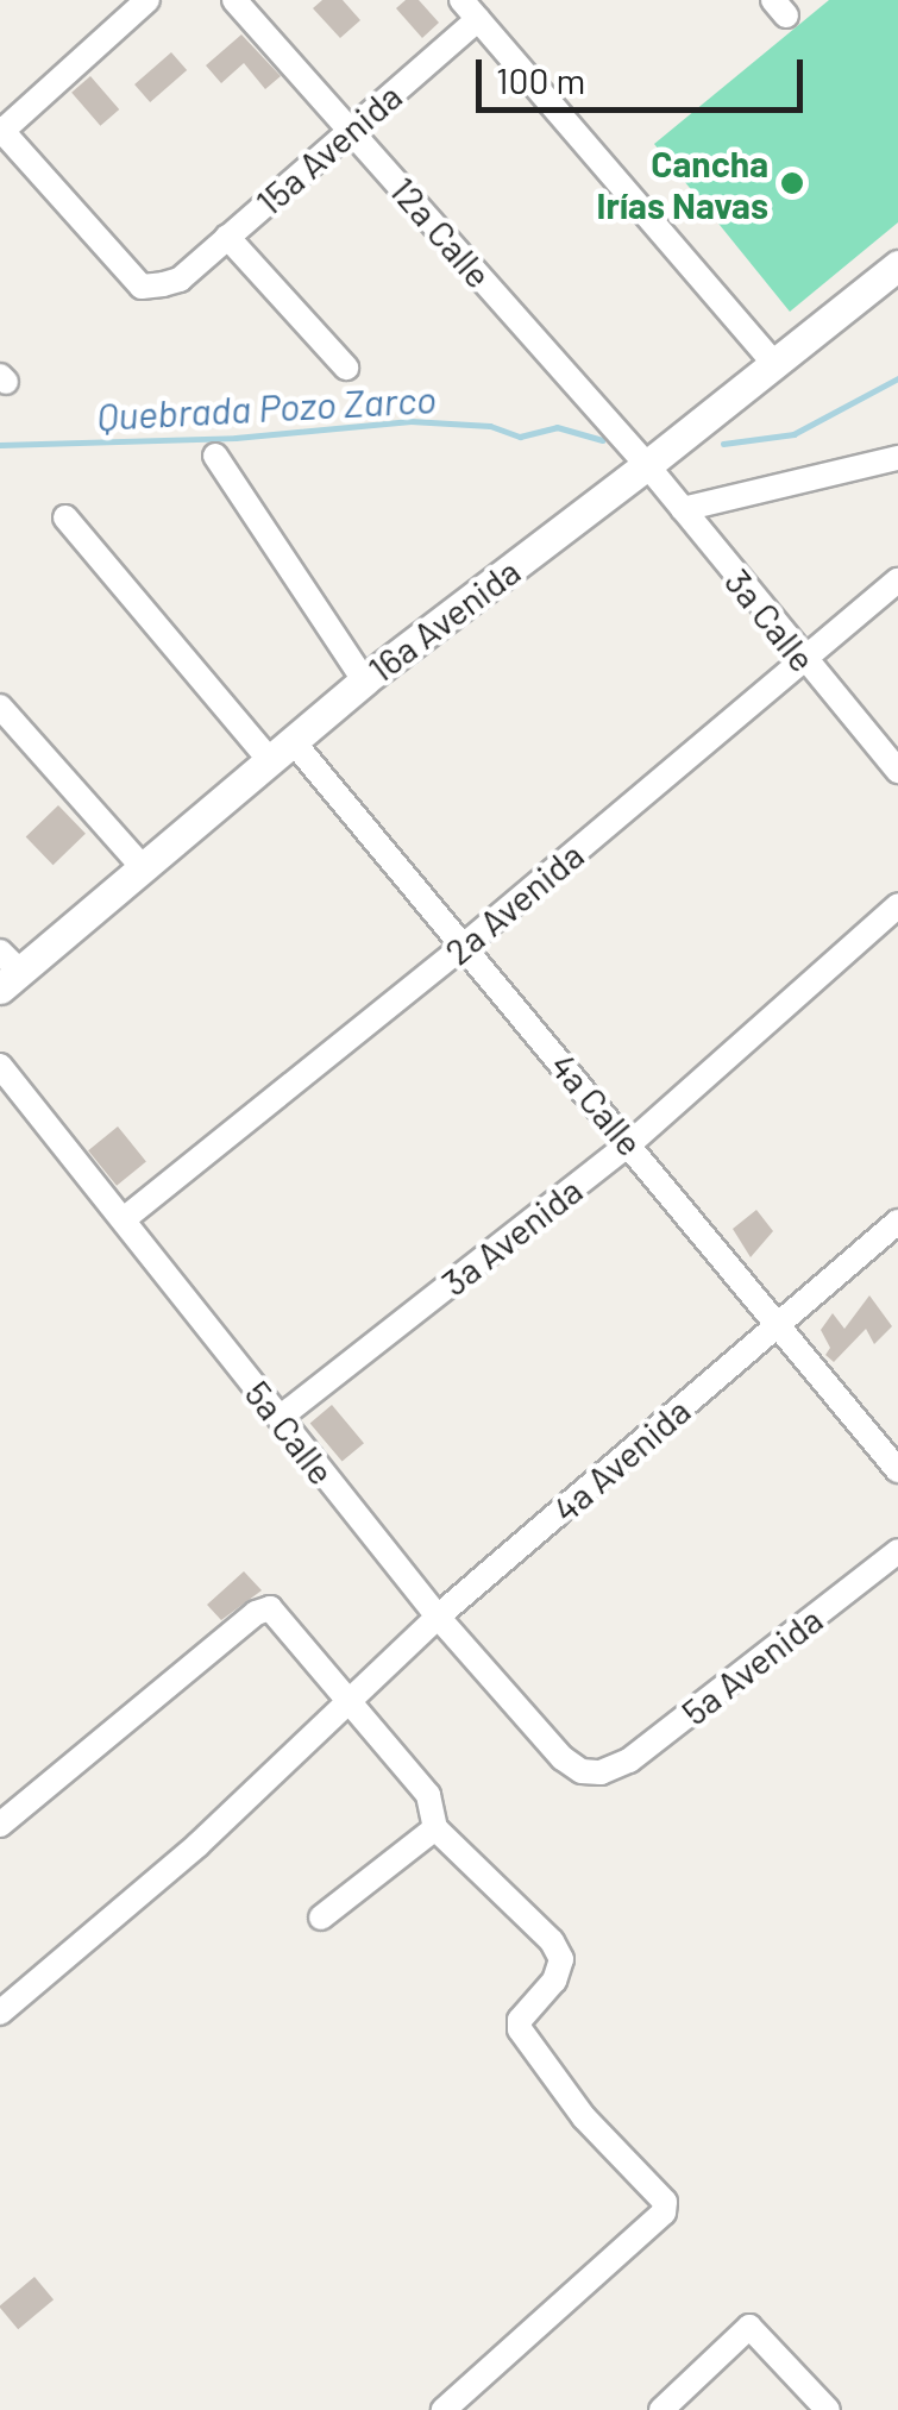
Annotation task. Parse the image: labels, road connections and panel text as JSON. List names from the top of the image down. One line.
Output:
{"streets":{"street":["15a Avenida","12a Calle","16a Avenida","3a Calle","2a Avenida","4a Calle","3a Avenida","5a Calle","4a Avenida","5a Avenida"]},"crossings":[["15a Avenida","12a Calle"],["12a Calle","16a Avenida"],["12a Calle","3a Calle"],["16a Avenida","3a Calle"],["16a Avenida","4a Calle"],["3a Calle","2a Avenida"],["2a Avenida","4a Calle"],["2a Avenida","5a Calle"],["4a Calle","3a Avenida"],["4a Calle","4a Avenida"],["3a Avenida","5a Calle"],["5a Calle","4a Avenida"],["5a Calle","5a Avenida"]],"water":["Quebrada Pozo Zarco"],"places":["Cancha Irías Navas"],"scale_bar":"100 m"}
